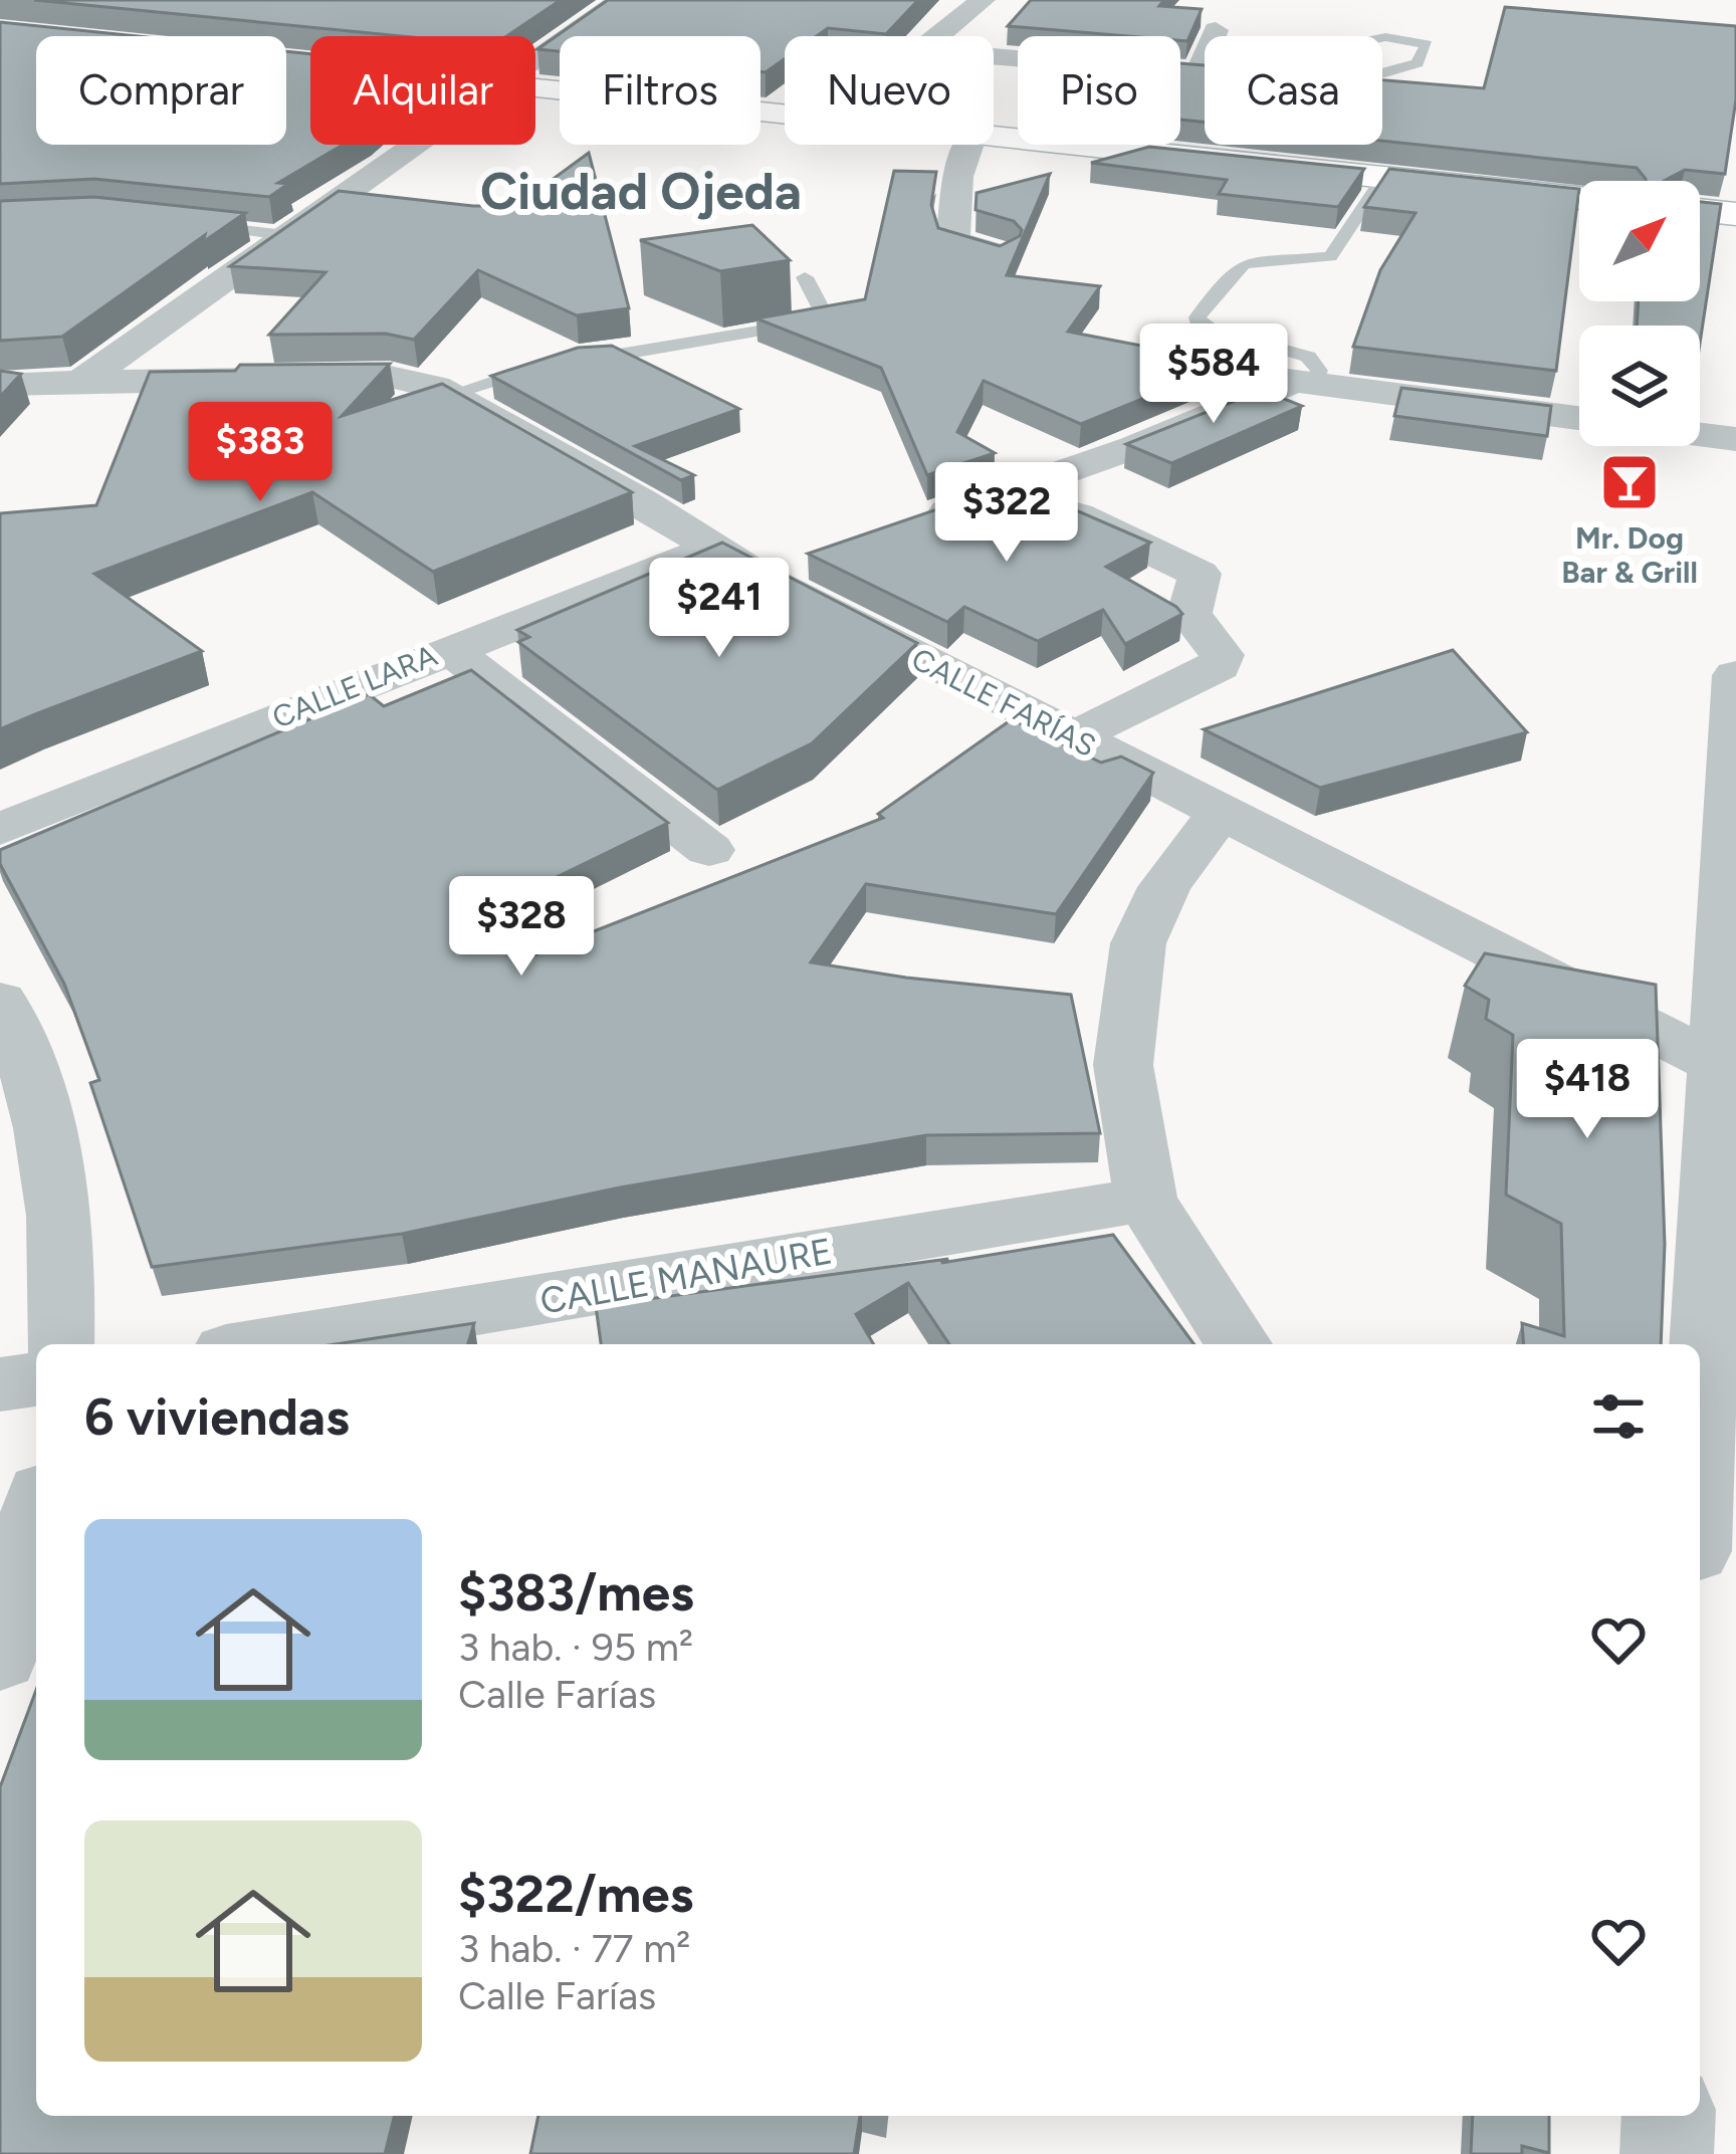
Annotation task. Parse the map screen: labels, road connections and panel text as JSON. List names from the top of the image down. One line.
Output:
{"streets":{"street":["CALLE LARA","CALLE FARÍAS","CALLE MANAURE"]},"crossings":[["CALLE LARA","CALLE FARÍAS"]],"districts":["Ciudad Ojeda"],"places":{"bar":["Mr. Dog Bar & Grill"]},"north":"top right","page":{"chip":["Comprar","Alquilar","Filtros","Nuevo","Piso","Casa"],"price":["$584","$383","$322","$241","$328","$418"],"heading":"6 viviendas","list":[{"name":"$383/mes","note":"3 hab. · 95 m² · Calle Farías"},{"name":"$322/mes","note":"3 hab. · 77 m² · Calle Farías"}]}}
